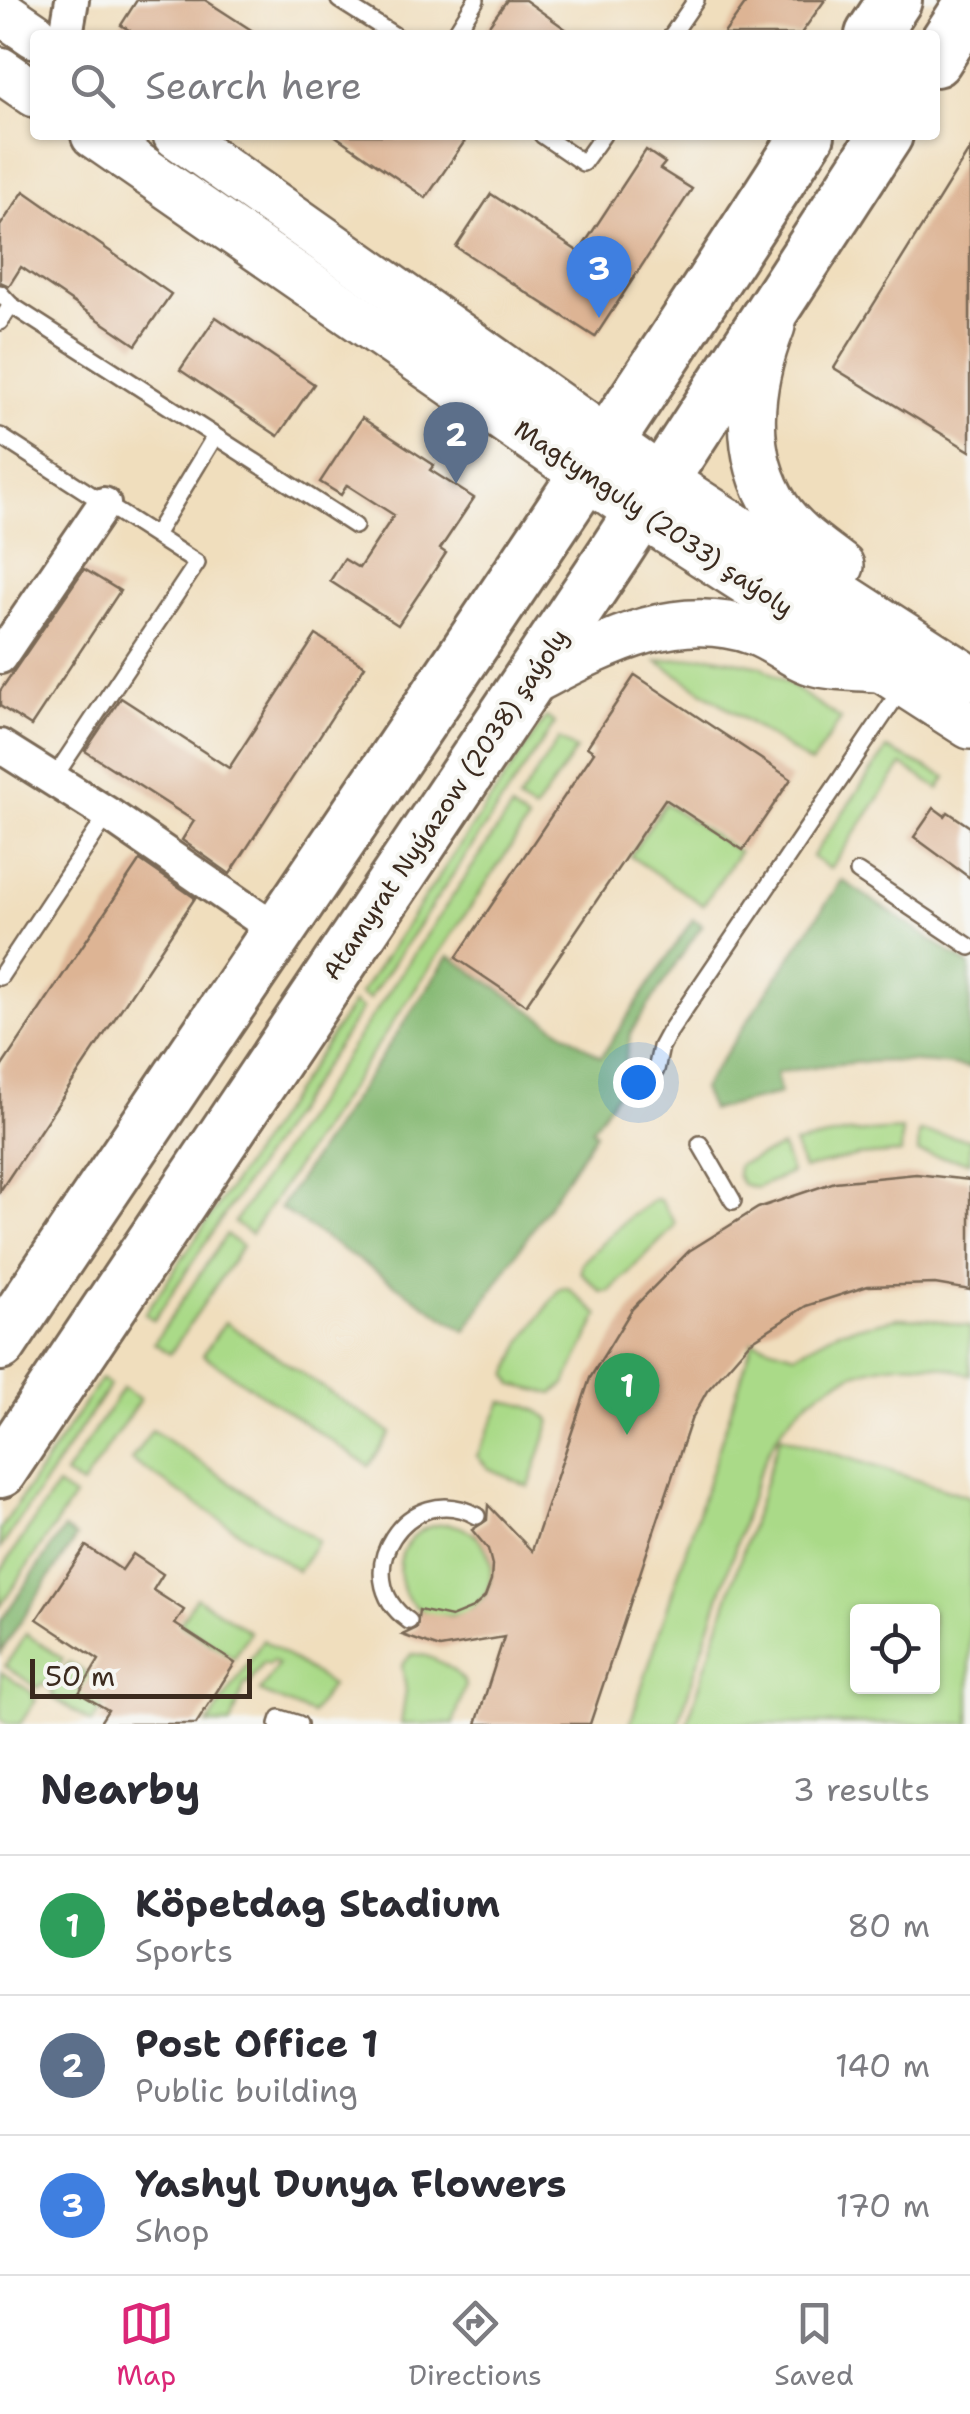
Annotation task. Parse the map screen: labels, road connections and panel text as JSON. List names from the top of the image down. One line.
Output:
{"streets":{"main road":["Magtymguly (2033) şaýoly","Atamyrat Nyýazow (2038) şaýoly"]},"crossings":[["Magtymguly (2033) şaýoly","Atamyrat Nyýazow (2038) şaýoly"]],"scale_bar":"50 m","page":{"search":"Search here","pins":["3","2","1"],"scale":"50 m","heading":["Nearby","3 results"],"list":[{"mark":"1","name":"Köpetdag Stadium","note":"Sports","value":"80 m"},{"mark":"2","name":"Post Office 1","note":"Public building","value":"140 m"},{"mark":"3","name":"Yashyl Dunya Flowers","note":"Shop","value":"170 m"}],"nav":["Map","Directions","Saved"]}}
